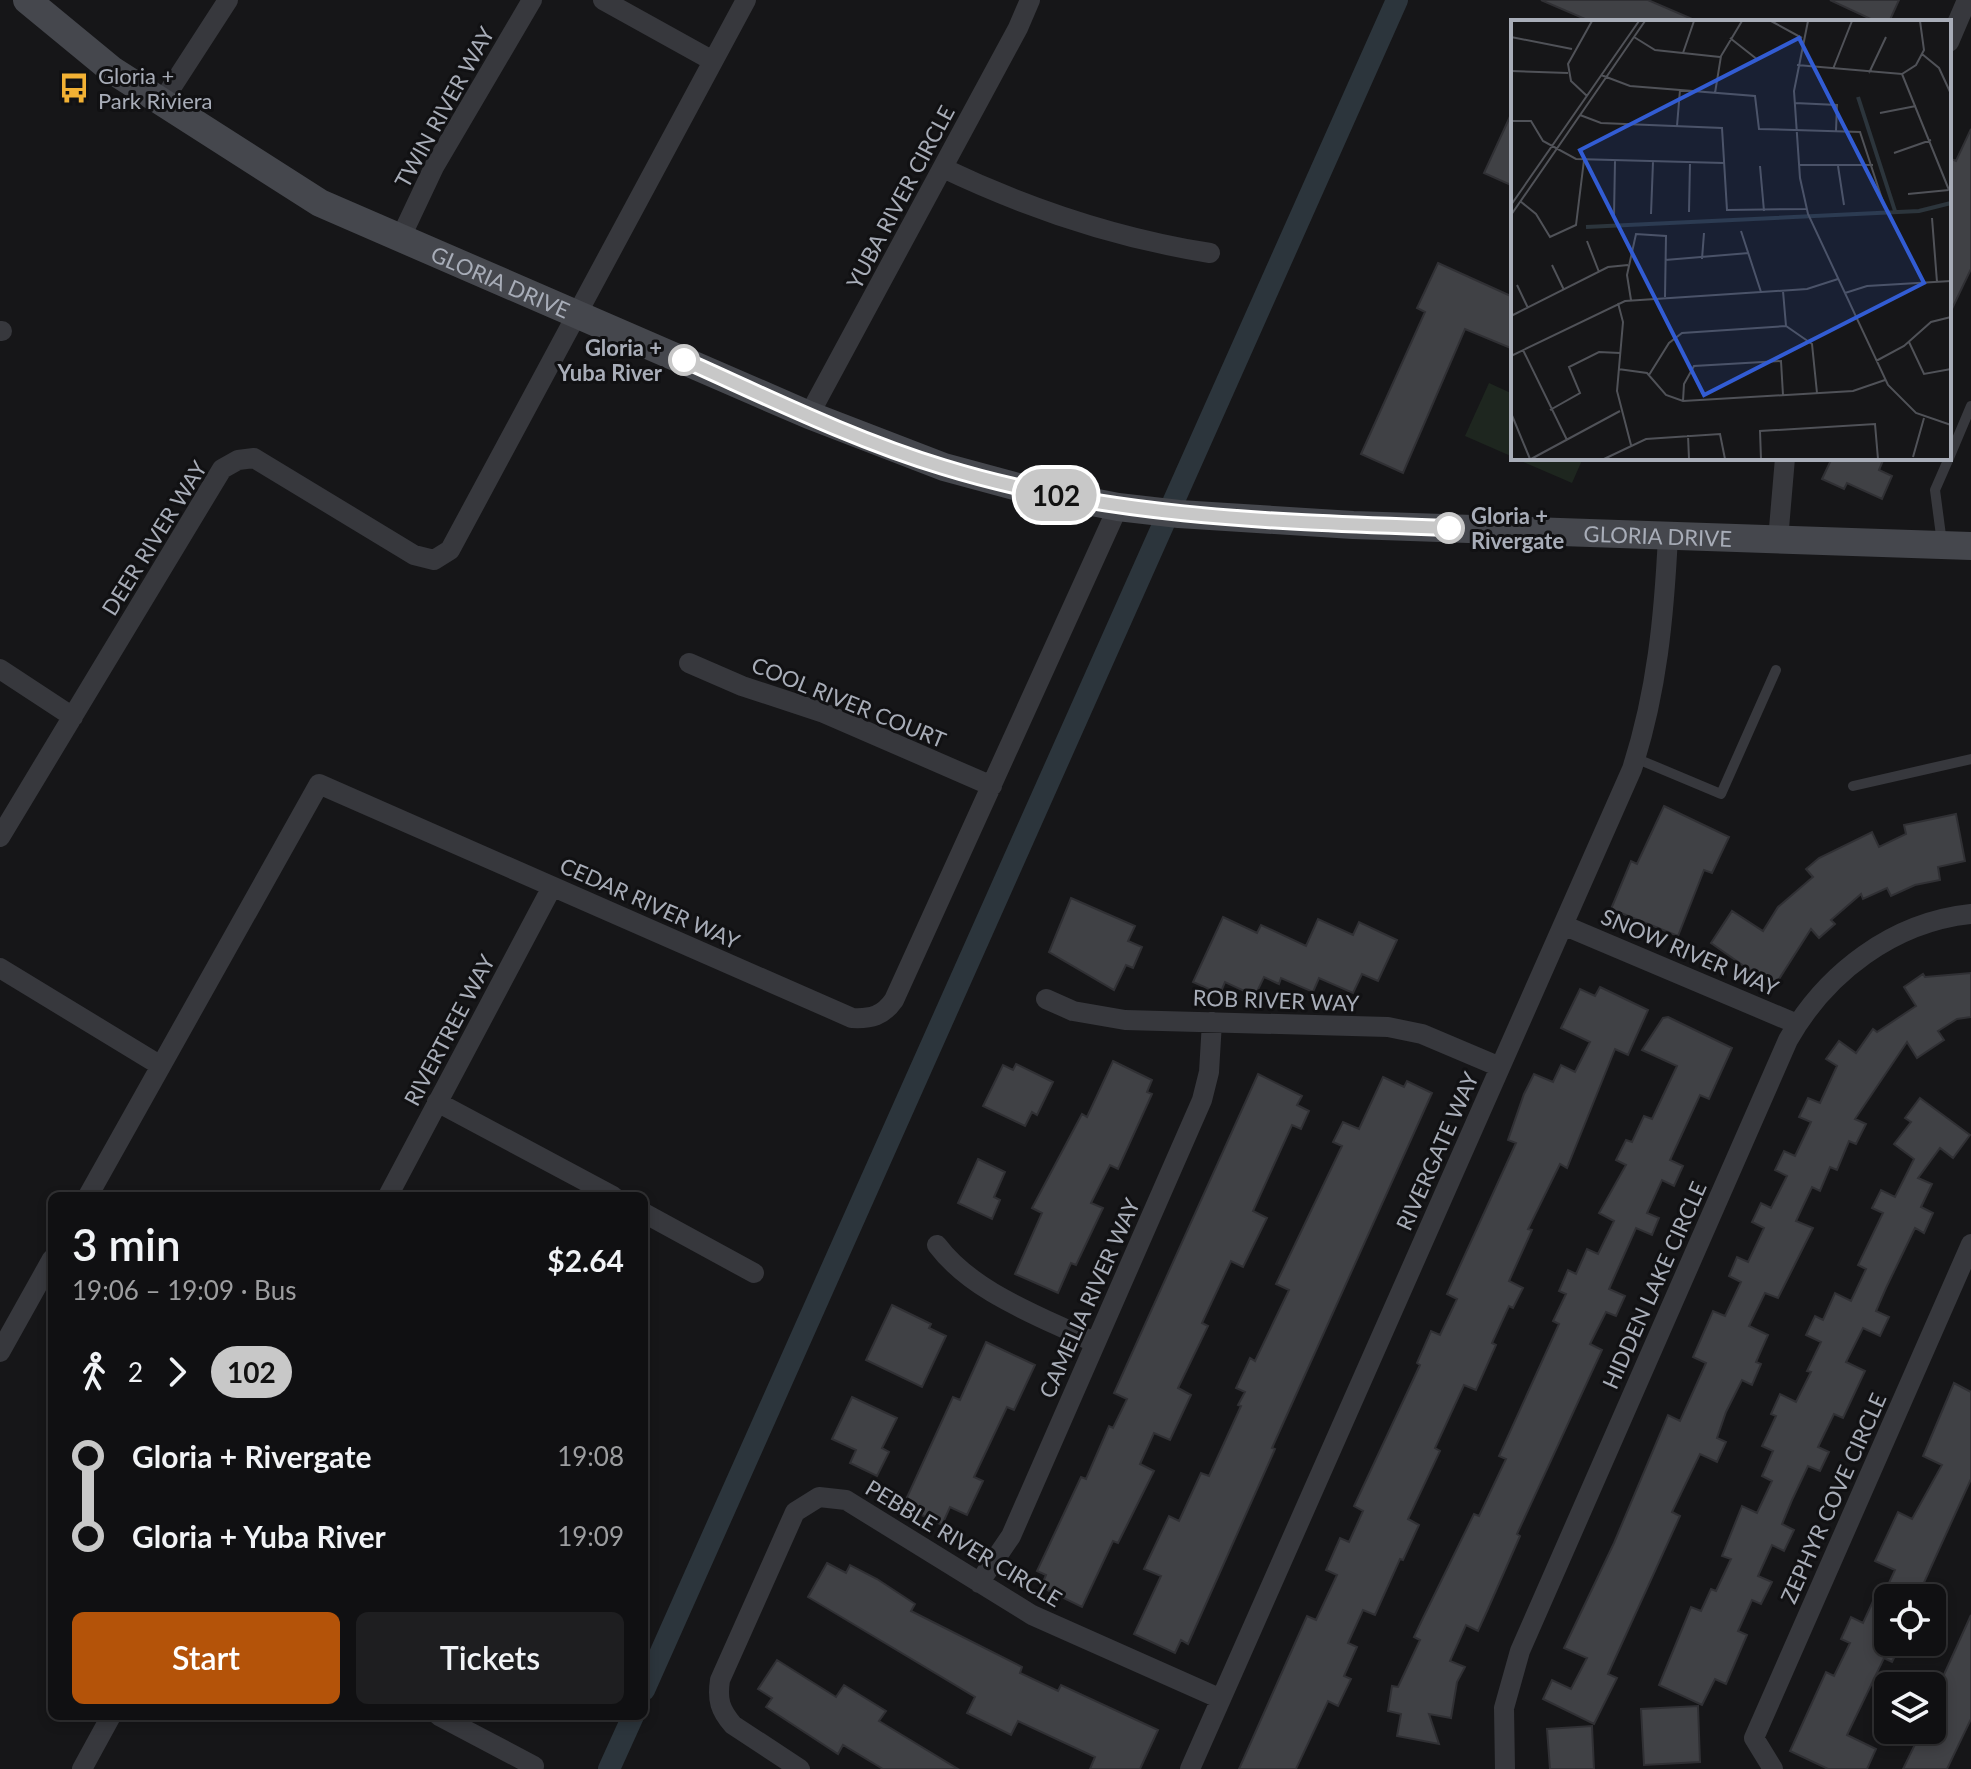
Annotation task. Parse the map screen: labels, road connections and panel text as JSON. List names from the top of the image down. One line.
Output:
{"streets":{"street":["TWIN RIVER WAY","YUBA RIVER CIRCLE","GLORIA DRIVE","DEER RIVER WAY","COOL RIVER COURT","CEDAR RIVER WAY","SNOW RIVER WAY","ROB RIVER WAY","RIVERTREE WAY","RIVERGATE WAY","HIDDEN LAKE CIRCLE","CAMELIA RIVER WAY","ZEPHYR COVE CIRCLE","PEBBLE RIVER CIRCLE"]},"crossings":[["TWIN RIVER WAY","GLORIA DRIVE"],["YUBA RIVER CIRCLE","GLORIA DRIVE"],["GLORIA DRIVE","DEER RIVER WAY"],["GLORIA DRIVE","CEDAR RIVER WAY"],["GLORIA DRIVE","RIVERGATE WAY"],["COOL RIVER COURT","CEDAR RIVER WAY"],["CEDAR RIVER WAY","RIVERTREE WAY"],["SNOW RIVER WAY","RIVERGATE WAY"],["SNOW RIVER WAY","HIDDEN LAKE CIRCLE"],["ROB RIVER WAY","RIVERGATE WAY"],["ROB RIVER WAY","CAMELIA RIVER WAY"],["RIVERGATE WAY","PEBBLE RIVER CIRCLE"],["CAMELIA RIVER WAY","PEBBLE RIVER CIRCLE"]],"places":{"bus stop":["Gloria + Park Riviera"],"other":["Gloria + Yuba River","Gloria + Rivergate"]},"lines":["bus line 102"],"page":{"on_map":"102","heading":["3 min","19:06 – 19:09 · Bus","$2.64"],"legs":["2","102"],"list":[{"name":"Gloria + Rivergate","value":"19:08"},{"name":"Gloria + Yuba River","value":"19:09"}],"buttons":["Start","Tickets"]}}
